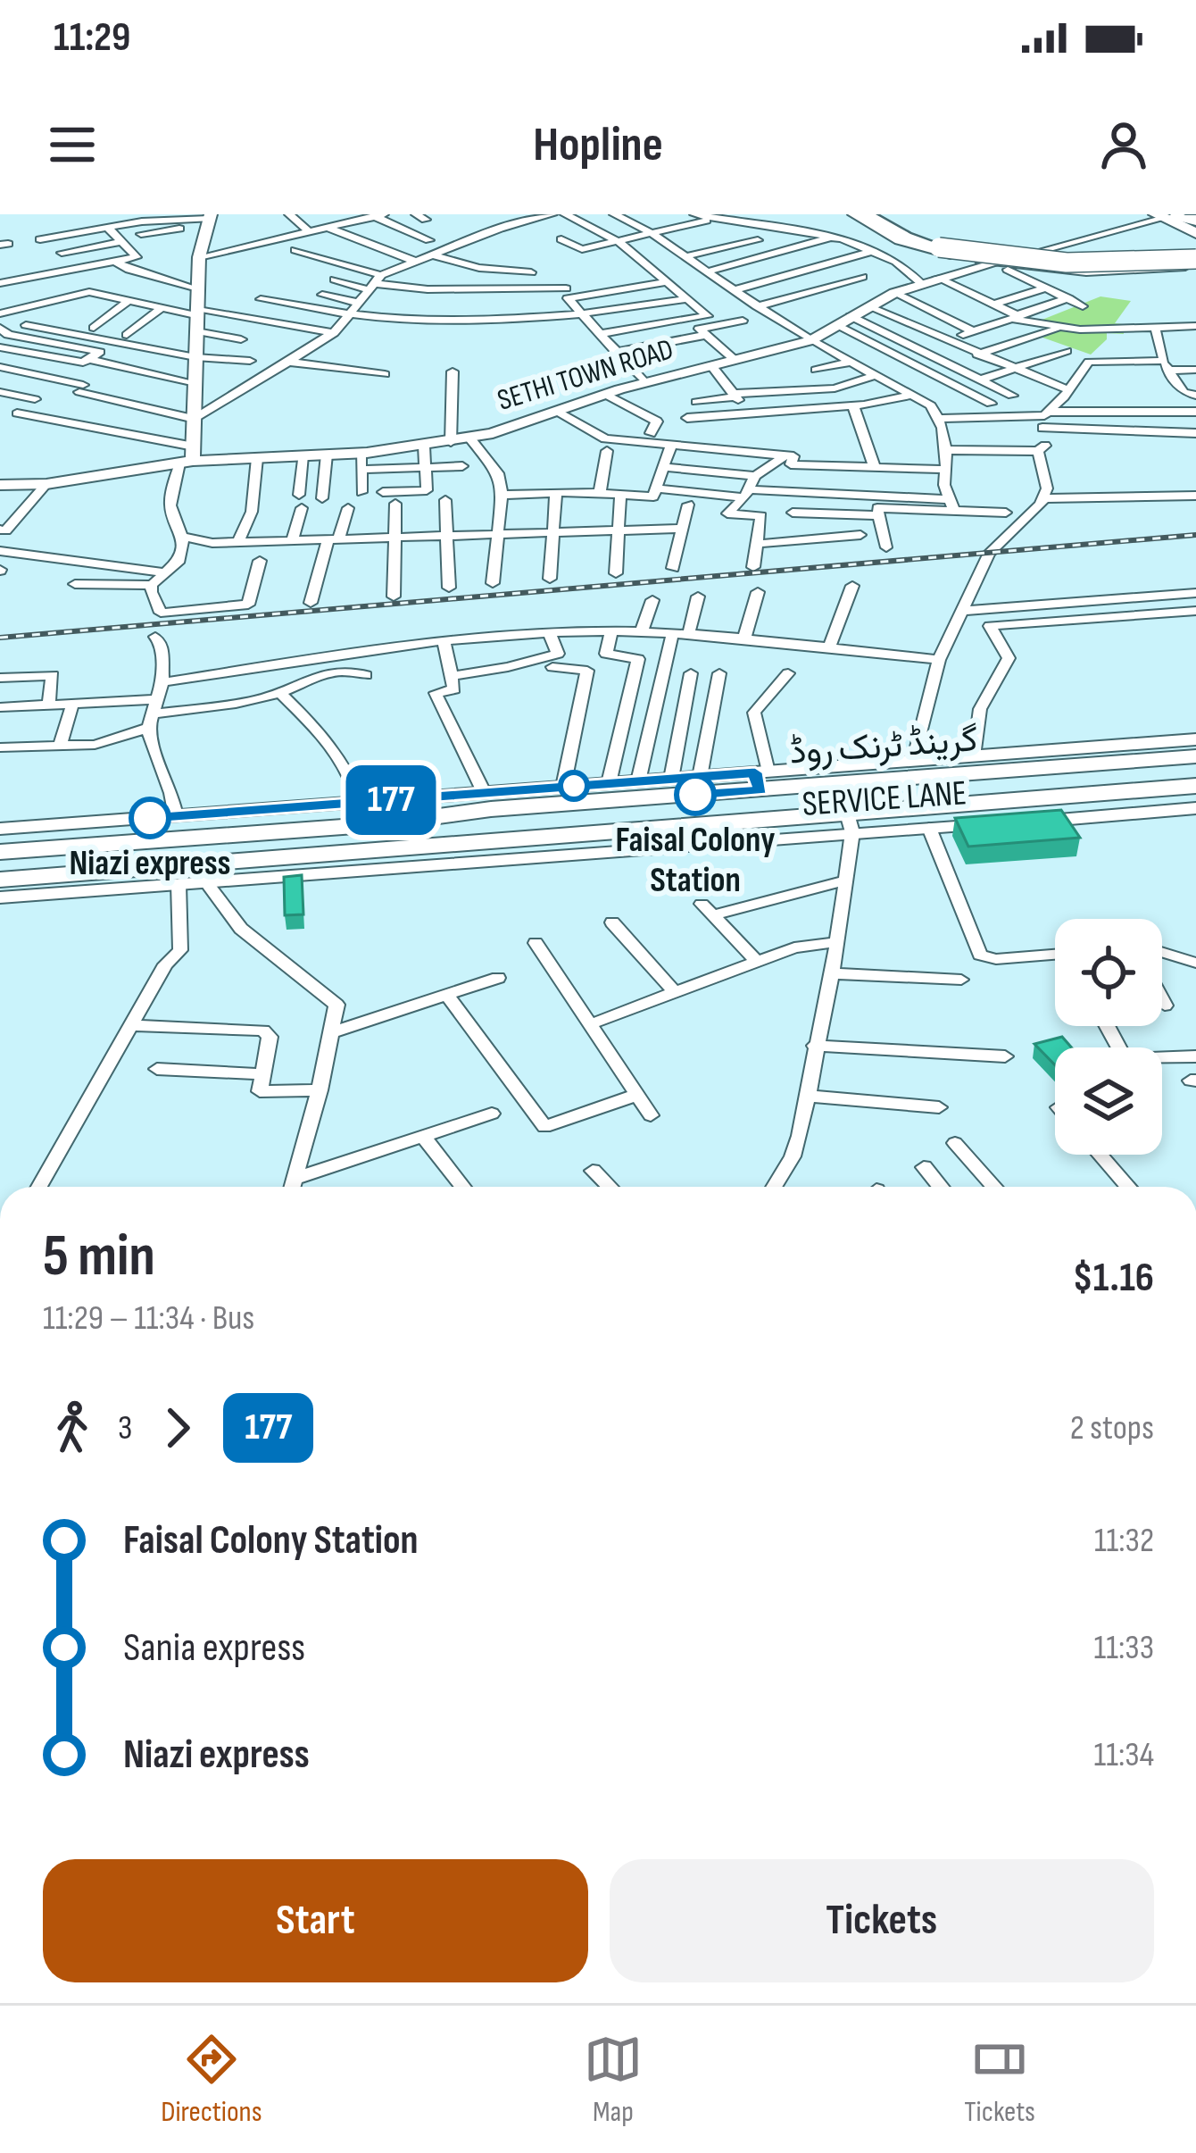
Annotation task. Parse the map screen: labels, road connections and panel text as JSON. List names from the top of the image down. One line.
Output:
{"streets":{"highway":["گرینڈ ٹرنک روڈ"],"street":["SETHI TOWN ROAD","SERVICE LANE"]},"crossings":[["گرینڈ ٹرنک روڈ","SERVICE LANE"]],"places":["Faisal Colony Station","Niazi express"],"lines":["bus line 177"],"page":{"status":"11:29","header":"Hopline","on_map":"177","heading":["5 min","11:29 – 11:34 · Bus","$1.16"],"legs":["3","177","2 stops"],"list":[{"name":"Faisal Colony Station","value":"11:32"},{"name":"Sania express","value":"11:33"},{"name":"Niazi express","value":"11:34"}],"buttons":["Start","Tickets"],"tabs":["Directions","Map","Tickets"]}}
